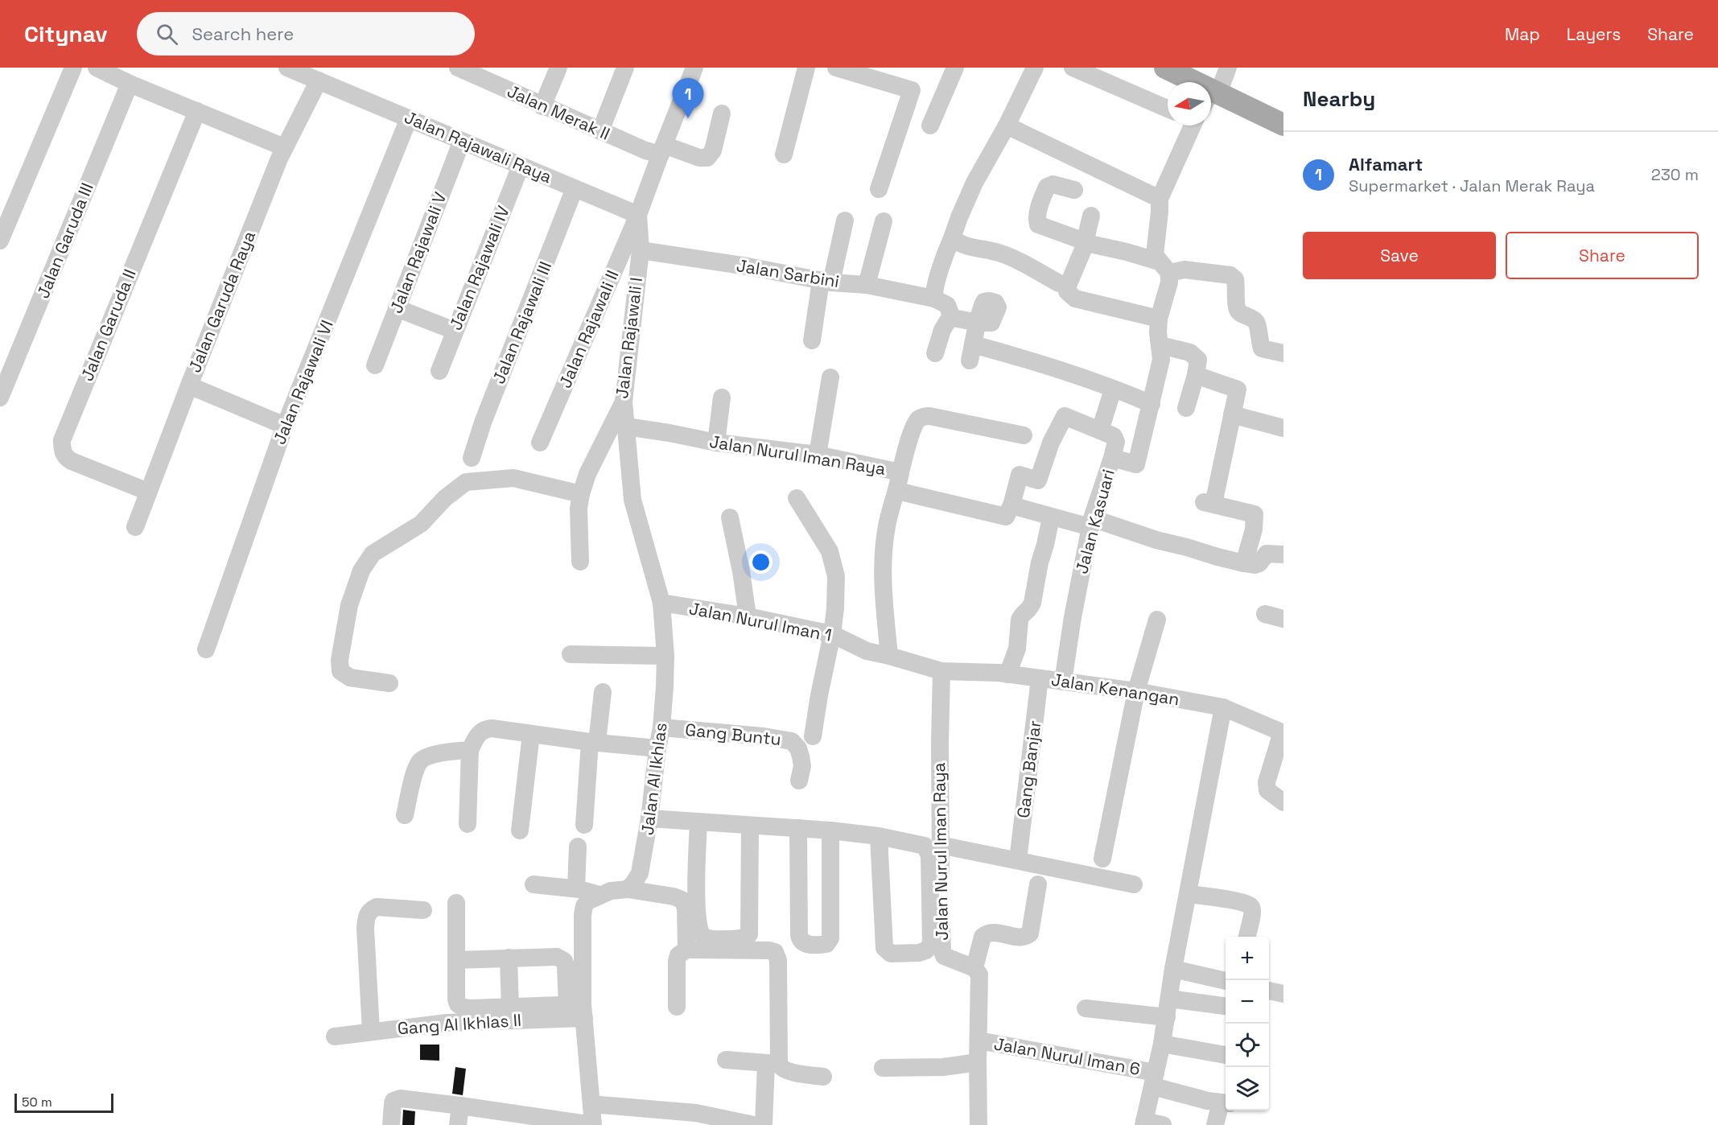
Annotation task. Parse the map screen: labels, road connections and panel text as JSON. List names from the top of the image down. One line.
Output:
{"streets":{"street":["Jalan Merak II","Jalan Rajawali Raya","Jalan Garuda III","Jalan Rajawali V","Jalan Rajawali IV","Jalan Sarbini","Jalan Garuda Raya","Jalan Rajawali III","Jalan Garuda II","Jalan Rajawali II","Jalan Rajawali I","Jalan Rajawali VI","Jalan Nurul Iman Raya","Jalan Kasuari","Jalan Nurul Iman 1","Jalan Kenangan","Gang Buntu","Gang Banjar","Jalan Al Ikhlas","Gang Al Ikhlas II","Jalan Nurul Iman 6"]},"crossings":[["Jalan Merak II","Jalan Rajawali II"],["Jalan Rajawali Raya","Jalan Rajawali V"],["Jalan Rajawali Raya","Jalan Rajawali IV"],["Jalan Rajawali Raya","Jalan Garuda Raya"],["Jalan Rajawali Raya","Jalan Rajawali III"],["Jalan Rajawali Raya","Jalan Rajawali II"],["Jalan Rajawali Raya","Jalan Rajawali I"],["Jalan Rajawali Raya","Jalan Rajawali VI"],["Jalan Sarbini","Jalan Rajawali I"],["Jalan Garuda Raya","Jalan Garuda II"],["Jalan Rajawali II","Jalan Rajawali I"],["Jalan Rajawali I","Jalan Al Ikhlas"],["Jalan Nurul Iman Raya","Jalan Nurul Iman 1"],["Jalan Nurul Iman Raya","Jalan Kenangan"],["Jalan Nurul Iman Raya","Jalan Al Ikhlas"],["Jalan Kasuari","Jalan Kenangan"],["Jalan Nurul Iman 1","Jalan Kenangan"],["Jalan Nurul Iman 1","Jalan Al Ikhlas"],["Jalan Kenangan","Gang Banjar"],["Gang Buntu","Jalan Al Ikhlas"]],"scale_bar":"50 m","north":"left","page":{"header":"Citynav","search":"Search here","nav":["Map","Layers","Share"],"heading":"Nearby","pins":"1","list":[{"mark":"1","name":"Alfamart","note":"Supermarket · Jalan Merak Raya","value":"230 m"}],"buttons":["Save","Share"],"map_buttons":["+","−"],"scale":"50 m"}}
